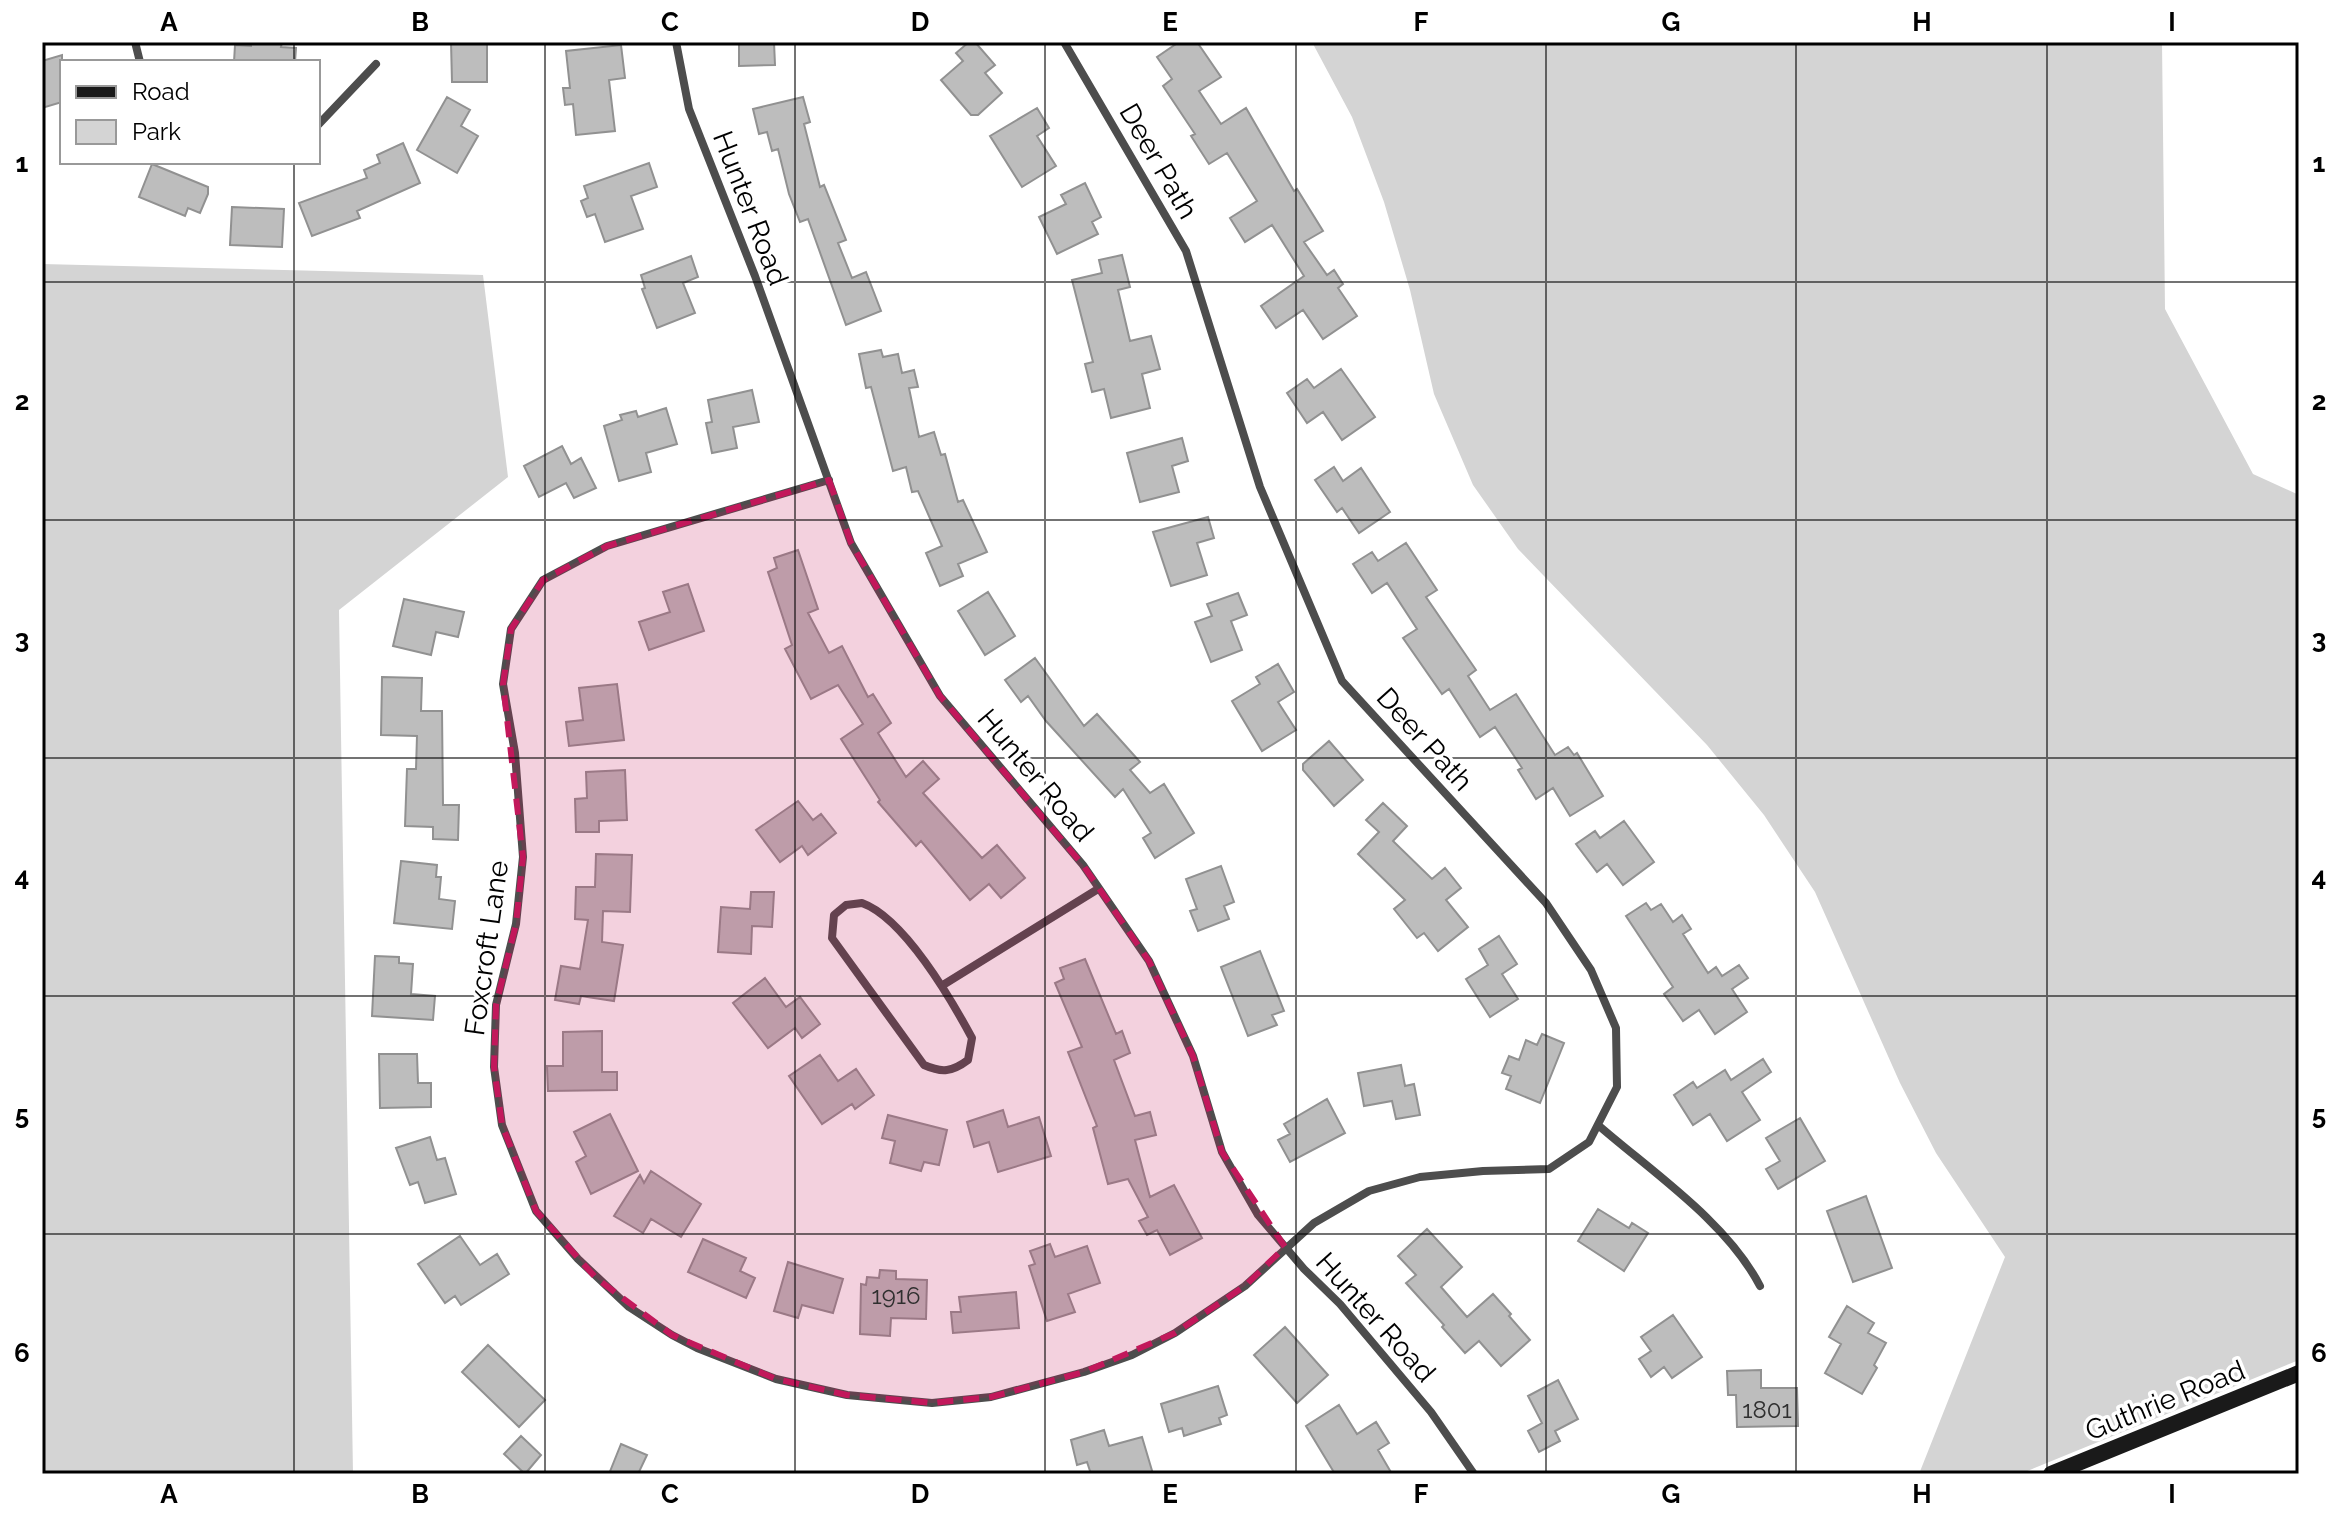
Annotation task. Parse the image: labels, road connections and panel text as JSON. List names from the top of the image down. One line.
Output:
{"streets":{"street":["Deer Path","Hunter Road","Foxcroft Lane","Guthrie Road"]},"crossings":[["Deer Path","Hunter Road"],["Deer Path","Foxcroft Lane"],["Hunter Road","Foxcroft Lane"]],"house_numbers":["1916","1801"],"legend":["Road","Park"],"grid":{"columns":["A","B","C","D","E","F","G","H","I"],"rows":["1","2","3","4","5","6"]}}
